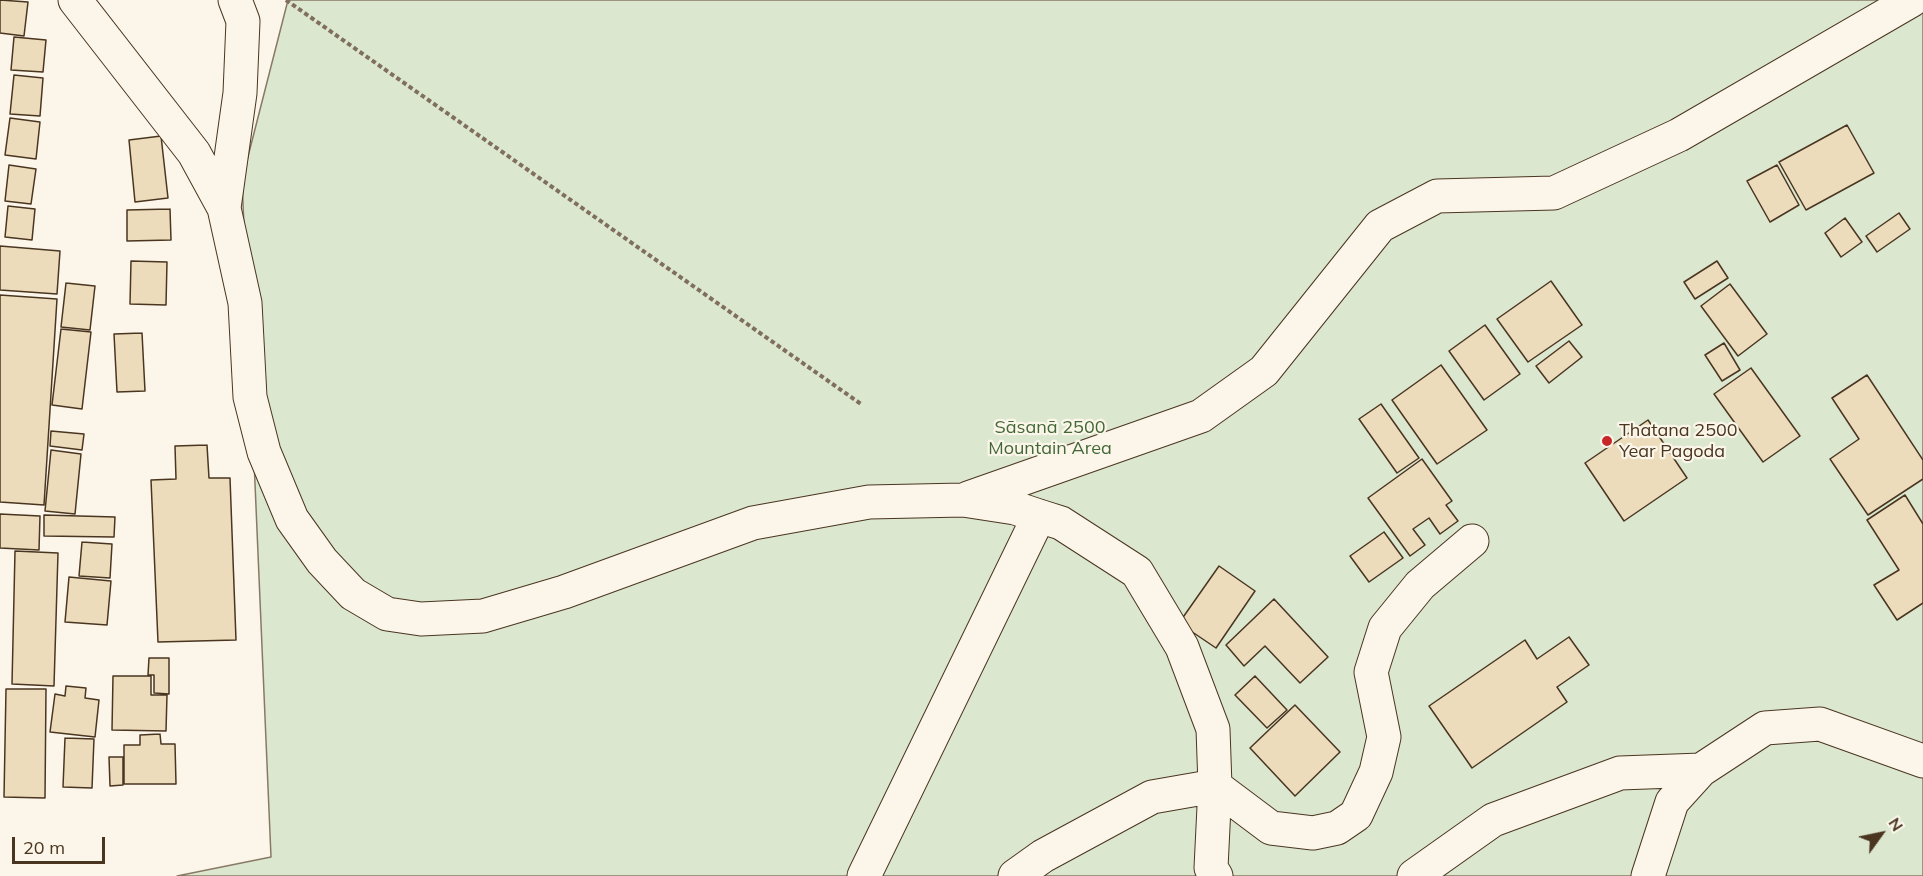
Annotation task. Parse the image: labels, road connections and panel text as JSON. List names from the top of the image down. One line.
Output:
{"parks":["Sāsanā 2500 Mountain Area"],"places":["Thatana 2500 Year Pagoda"],"scale_bar":"20 m","north":"top right"}
